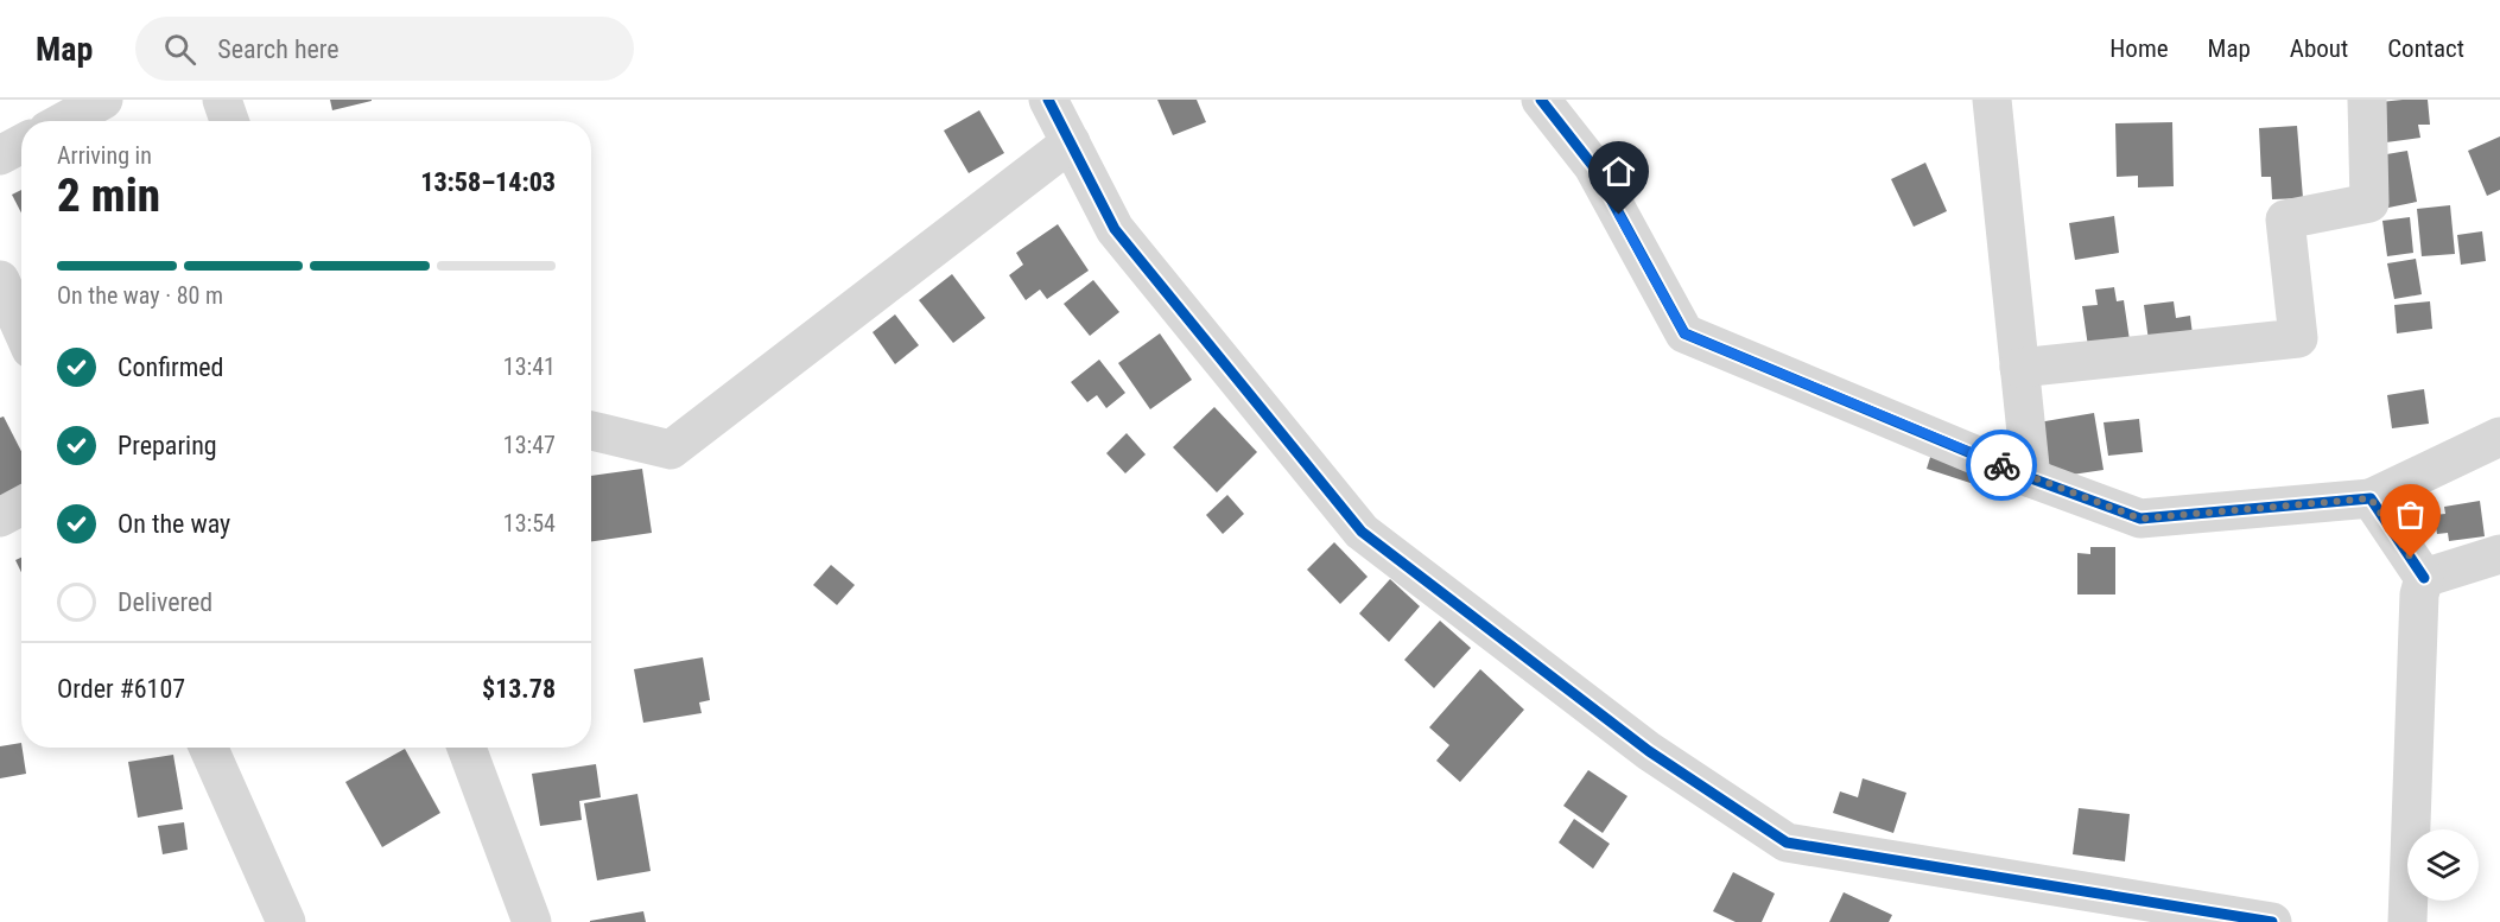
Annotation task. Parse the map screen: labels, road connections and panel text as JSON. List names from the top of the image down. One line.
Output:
{"page":{"header":"Map","search":"Search here","nav":["Home","Map","About","Contact"],"heading":["2 min","Arriving in","13:58–14:03"],"panel":["Order #6107","$13.78"],"bar":"On the way · 80 m","list":[["Confirmed","13:41"],["Preparing","13:47"],["On the way","13:54"],"Delivered"]}}
